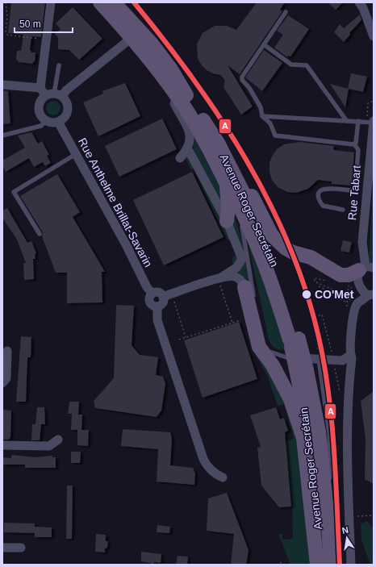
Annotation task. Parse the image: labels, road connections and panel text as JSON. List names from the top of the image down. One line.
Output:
{"streets":{"main road":["Avenue Roger Secrétain"],"street":["Rue Tabart","Rue Anthelme Brillat-Savarin"]},"places":["CO'Met"],"lines":["transit line A"],"scale_bar":"50 m","north":"top"}
